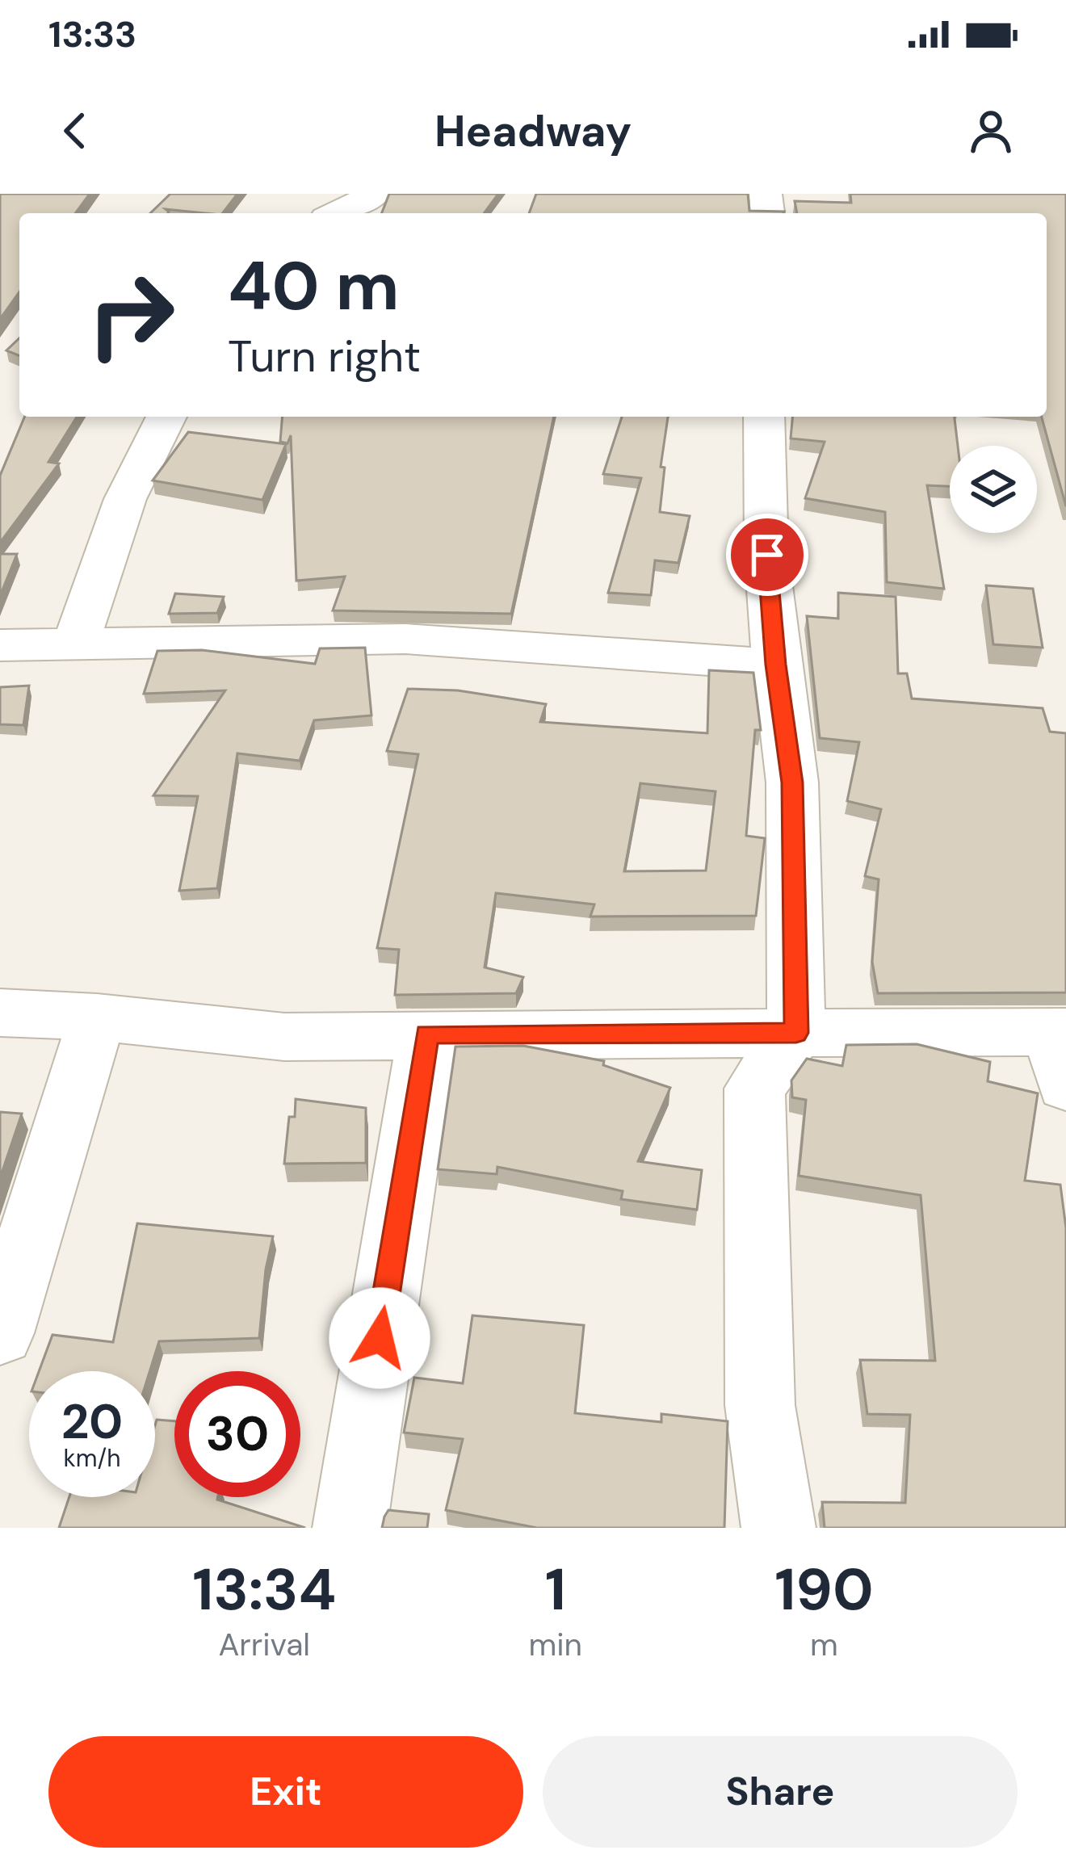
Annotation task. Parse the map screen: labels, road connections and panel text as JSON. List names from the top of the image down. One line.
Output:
{"page":{"status":"13:33","header":"Headway","turn":["40 m","Turn right"],"speed":"20 km/h","limit":"30","eta":["13:34","Arrival","1","min","190","m"],"buttons":["Exit","Share"]}}
